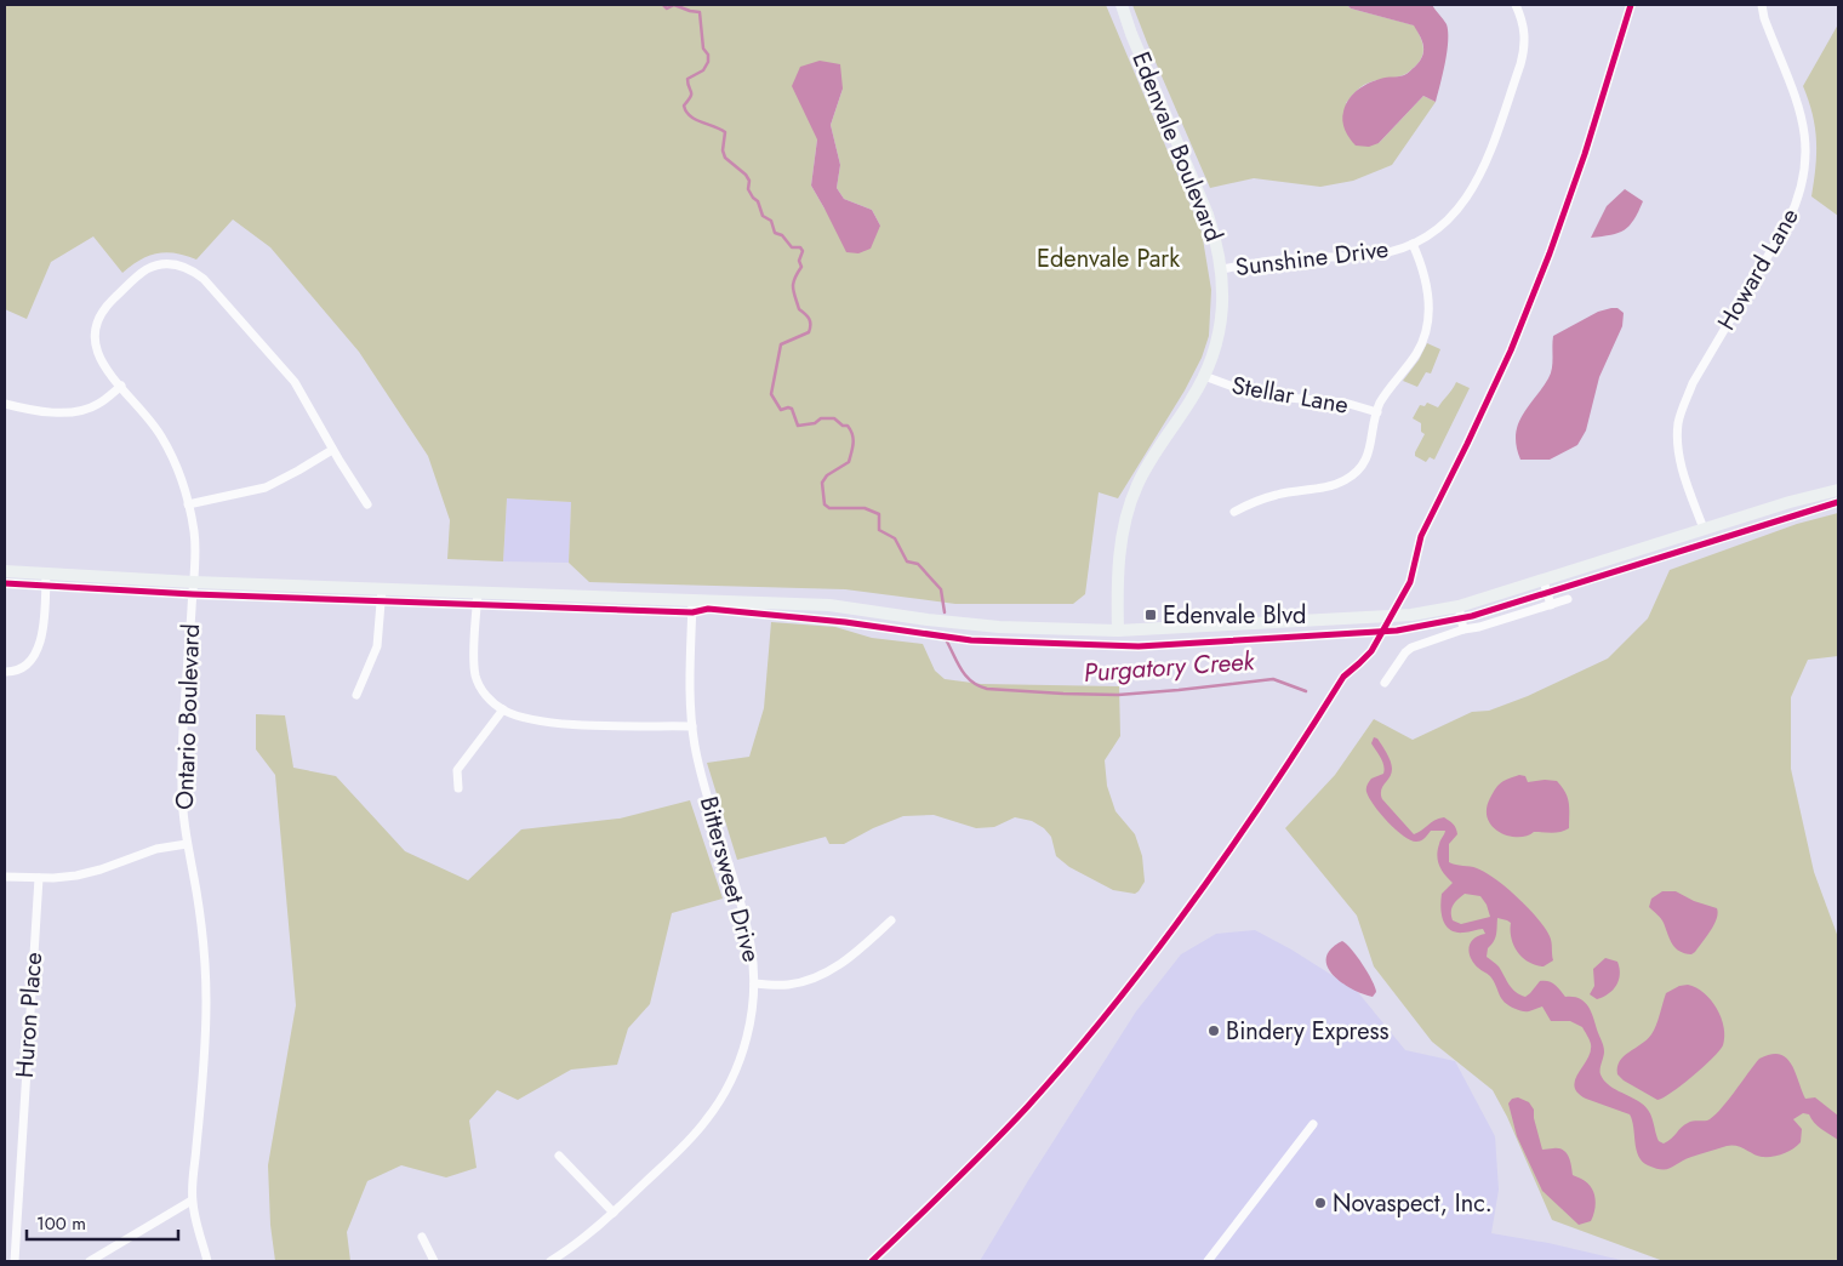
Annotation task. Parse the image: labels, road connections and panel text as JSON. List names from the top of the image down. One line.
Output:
{"streets":{"main road":["Edenvale Boulevard"],"street":["Sunshine Drive","Howard Lane","Stellar Lane","Ontario Boulevard","Bittersweet Drive","Huron Place"]},"crossings":[["Edenvale Boulevard","Sunshine Drive"],["Edenvale Boulevard","Stellar Lane"]],"water":["Purgatory Creek"],"parks":["Edenvale Park"],"places":{"transit":["Edenvale Blvd"],"other":["Bindery Express","Novaspect, Inc."]},"scale_bar":"100 m"}
